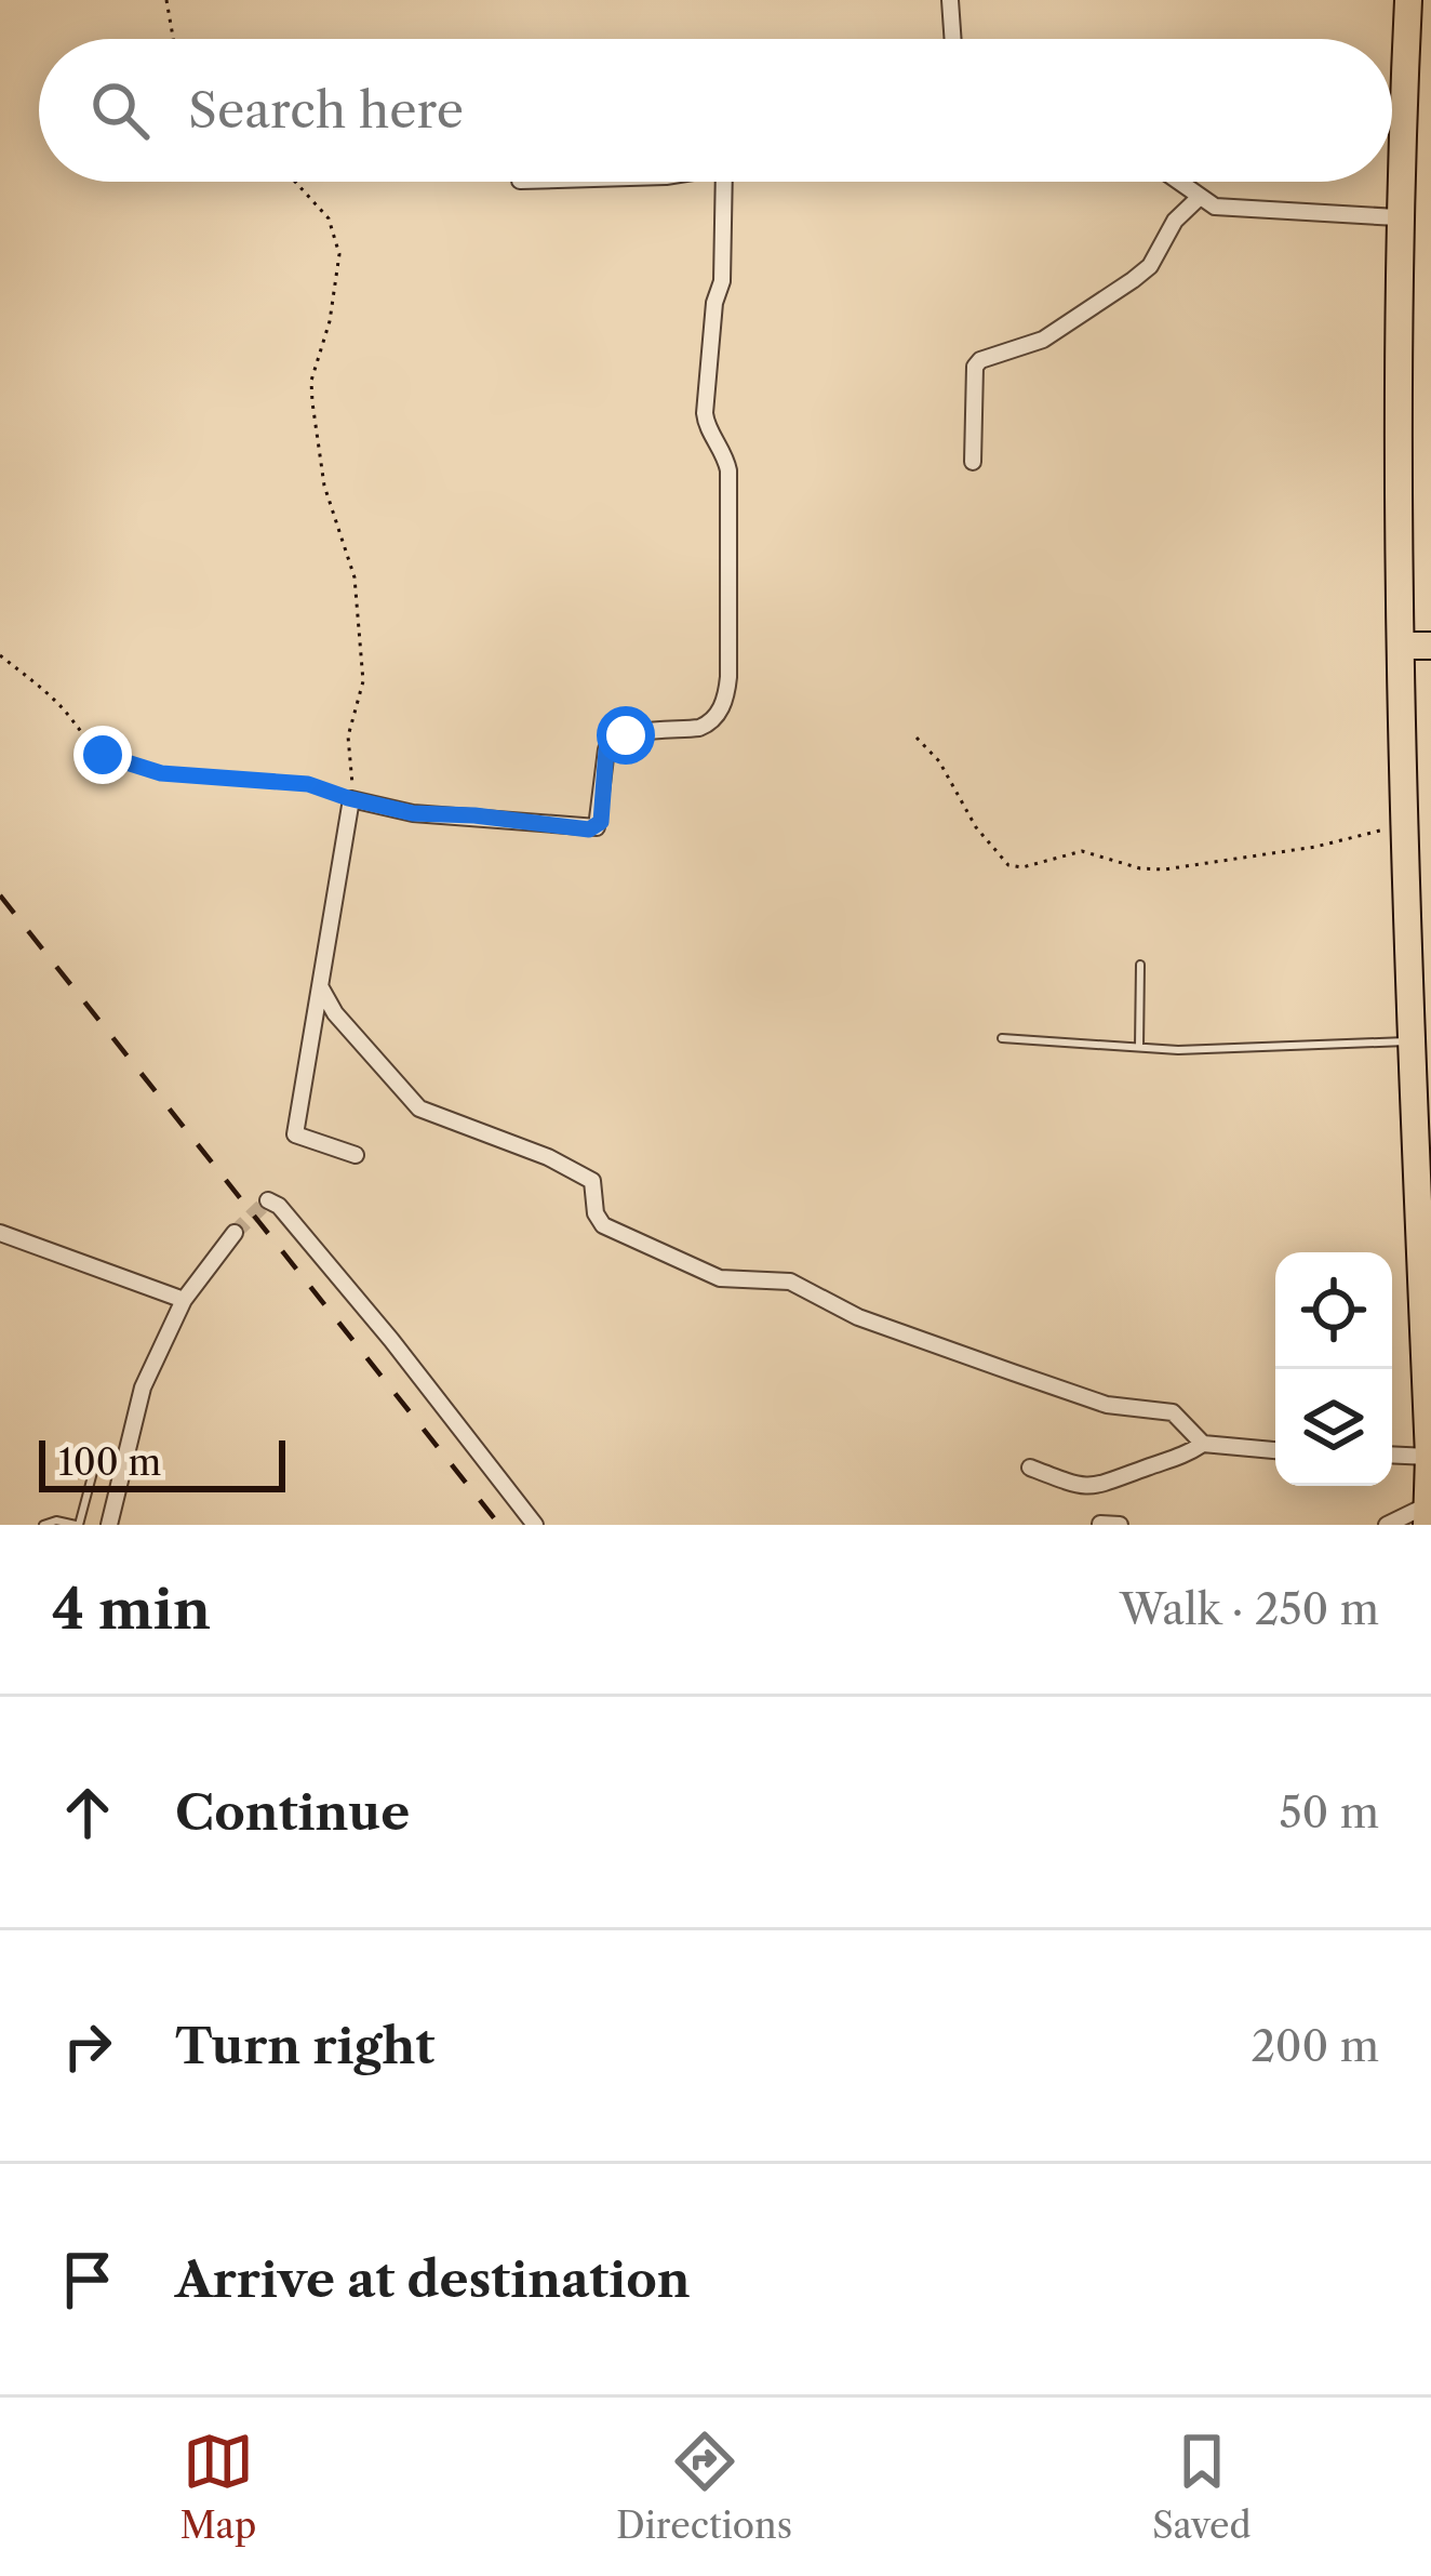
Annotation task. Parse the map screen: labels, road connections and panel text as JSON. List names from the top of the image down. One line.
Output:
{"scale_bar":"100 m","page":{"search":"Search here","scale":"100 m","heading":["4 min","Walk · 250 m"],"list":[["Continue","50 m"],["Turn right","200 m"],"Arrive at destination"],"nav":["Map","Directions","Saved"]}}
